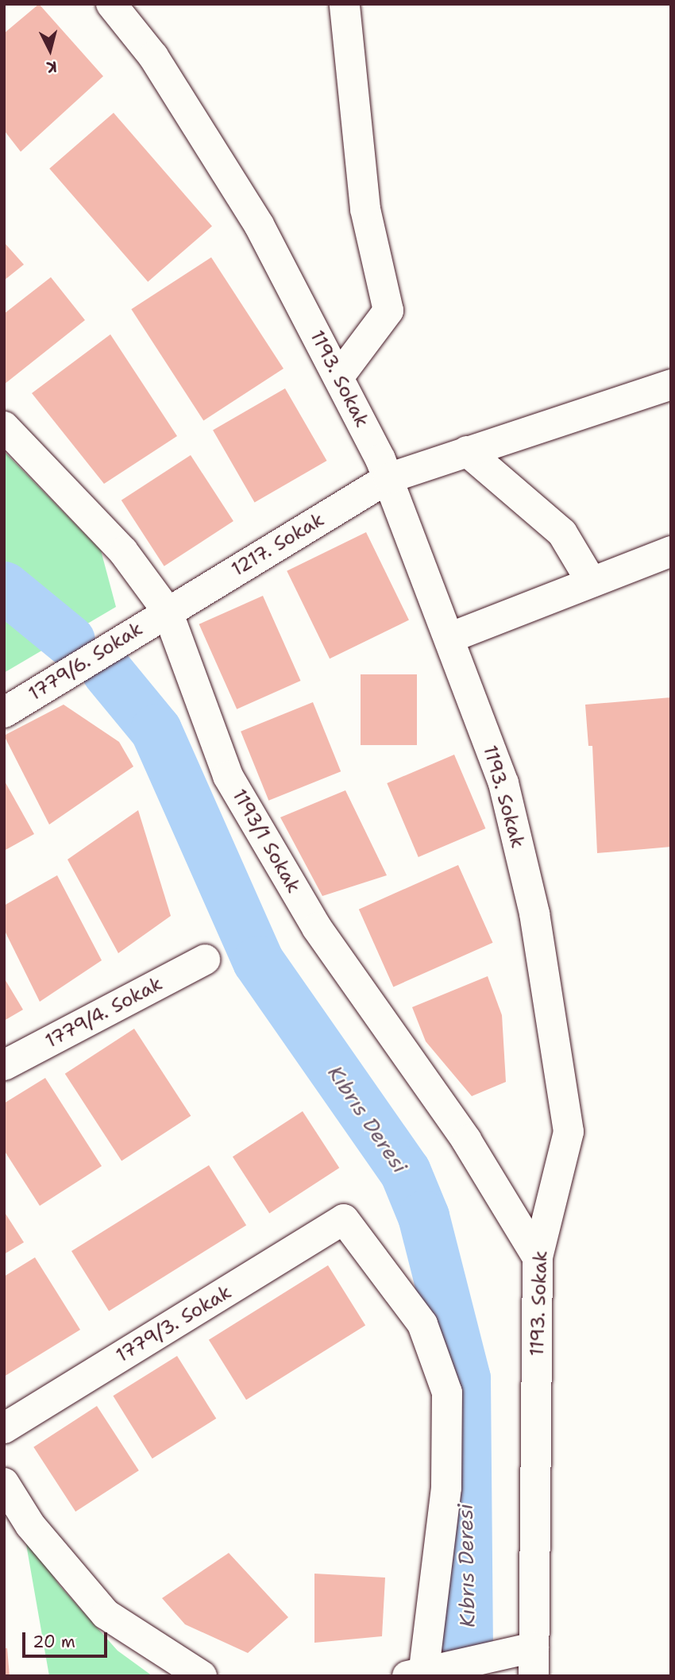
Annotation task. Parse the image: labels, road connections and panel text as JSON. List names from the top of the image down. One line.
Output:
{"streets":{"street":["1193. Sokak","1217. Sokak","1779/6. Sokak","1193/1 Sokak","1779/4. Sokak","1779/3. Sokak"]},"crossings":[["1193. Sokak","1217. Sokak"],["1193. Sokak","1193/1 Sokak"],["1217. Sokak","1779/6. Sokak"],["1217. Sokak","1193/1 Sokak"],["1779/6. Sokak","1193/1 Sokak"]],"water":["Kıbrıs Deresi"],"scale_bar":"20 m","north":"bottom"}
